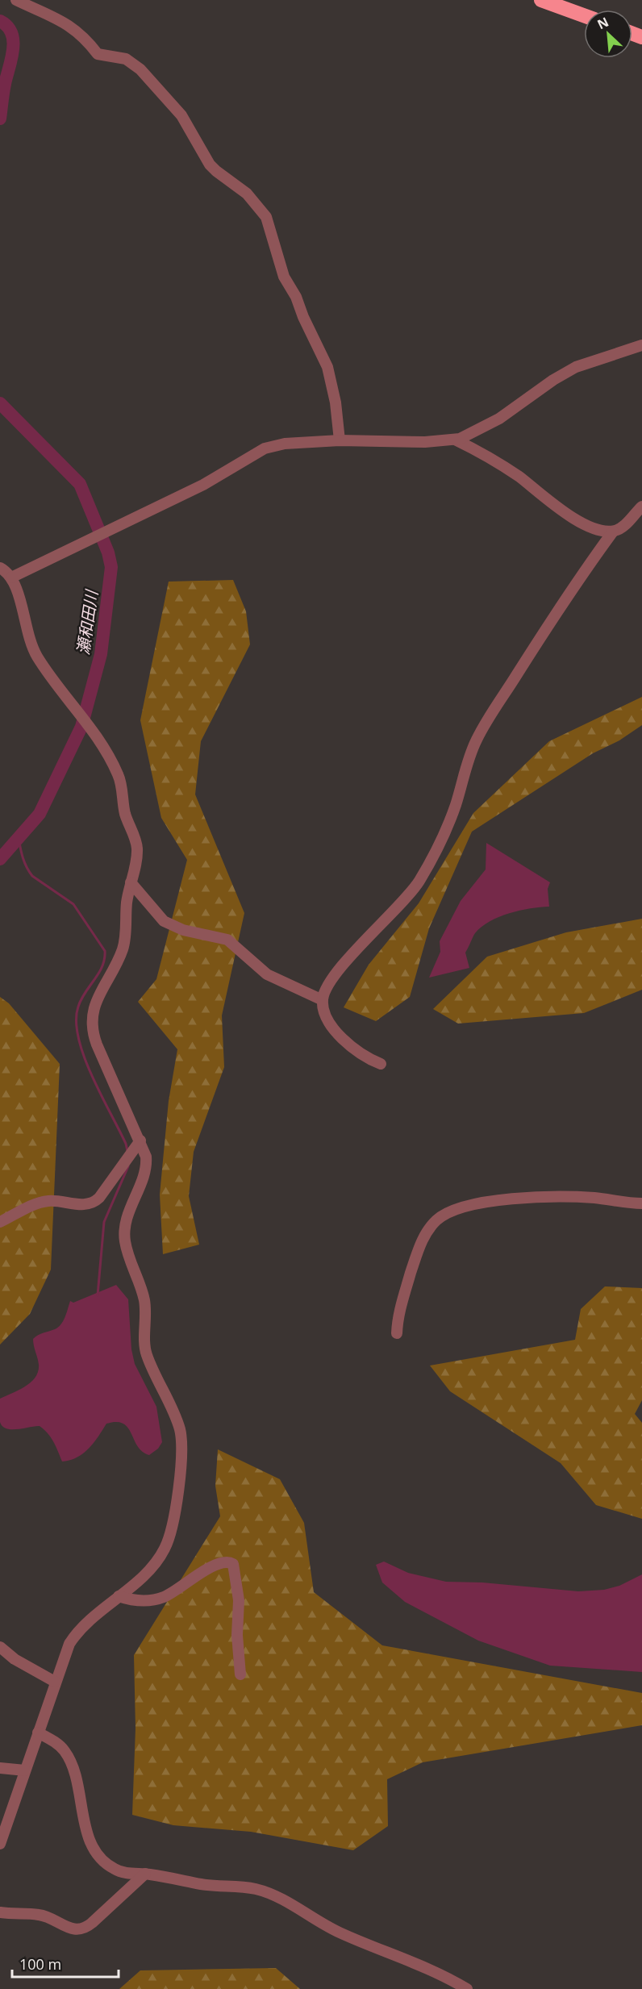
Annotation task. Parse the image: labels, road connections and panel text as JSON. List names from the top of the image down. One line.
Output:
{"water":["瀬和田川"],"scale_bar":"100 m","north":"top left"}
